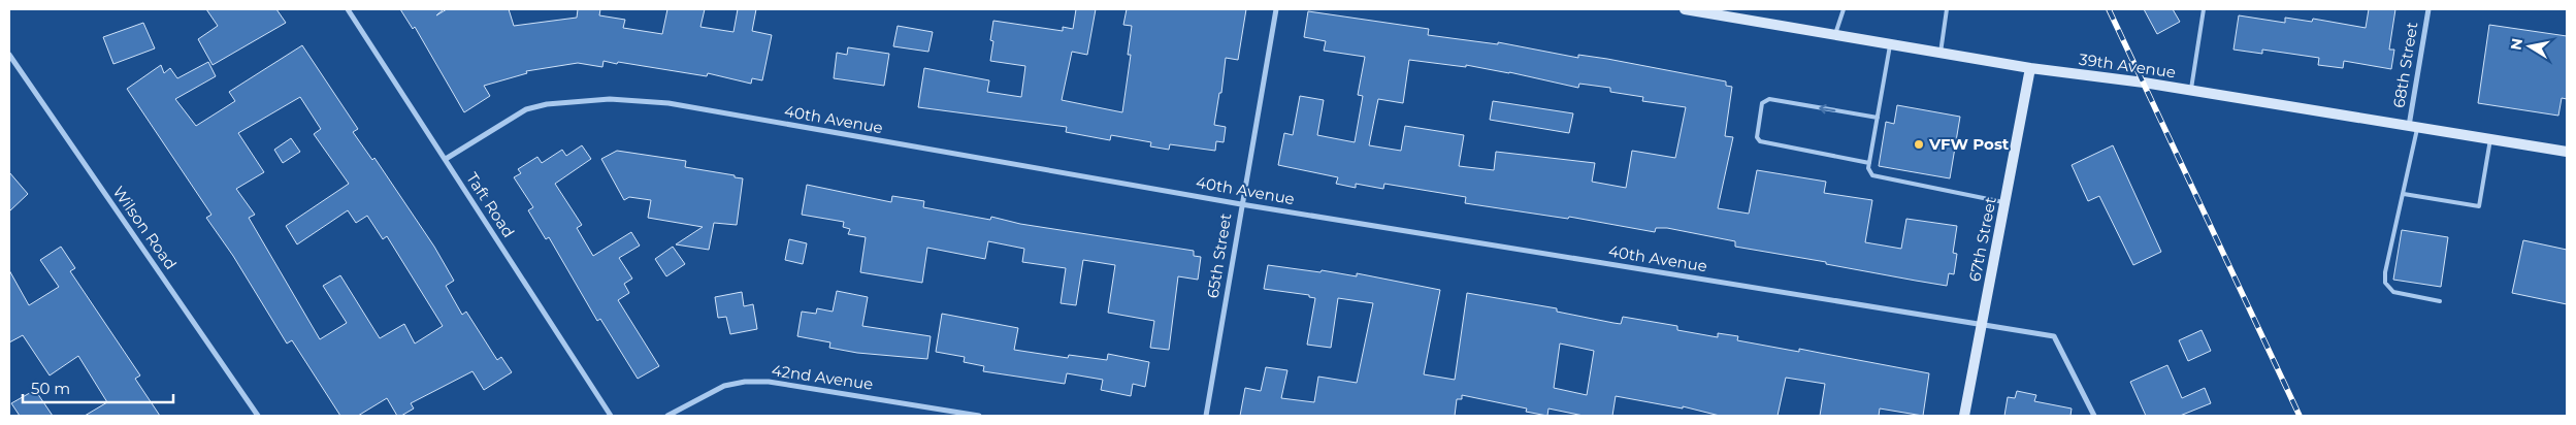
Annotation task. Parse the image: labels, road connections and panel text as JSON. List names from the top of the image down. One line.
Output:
{"streets":{"main road":["39th Avenue","67th Street"],"street":["68th Street","40th Avenue","Taft Road","Wilson Road","65th Street","42nd Avenue"]},"crossings":[["68th Street","39th Avenue"],["39th Avenue","67th Street"],["40th Avenue","Taft Road"],["40th Avenue","67th Street"],["40th Avenue","65th Street"]],"places":["VFW Post"],"scale_bar":"50 m","north":"left"}
